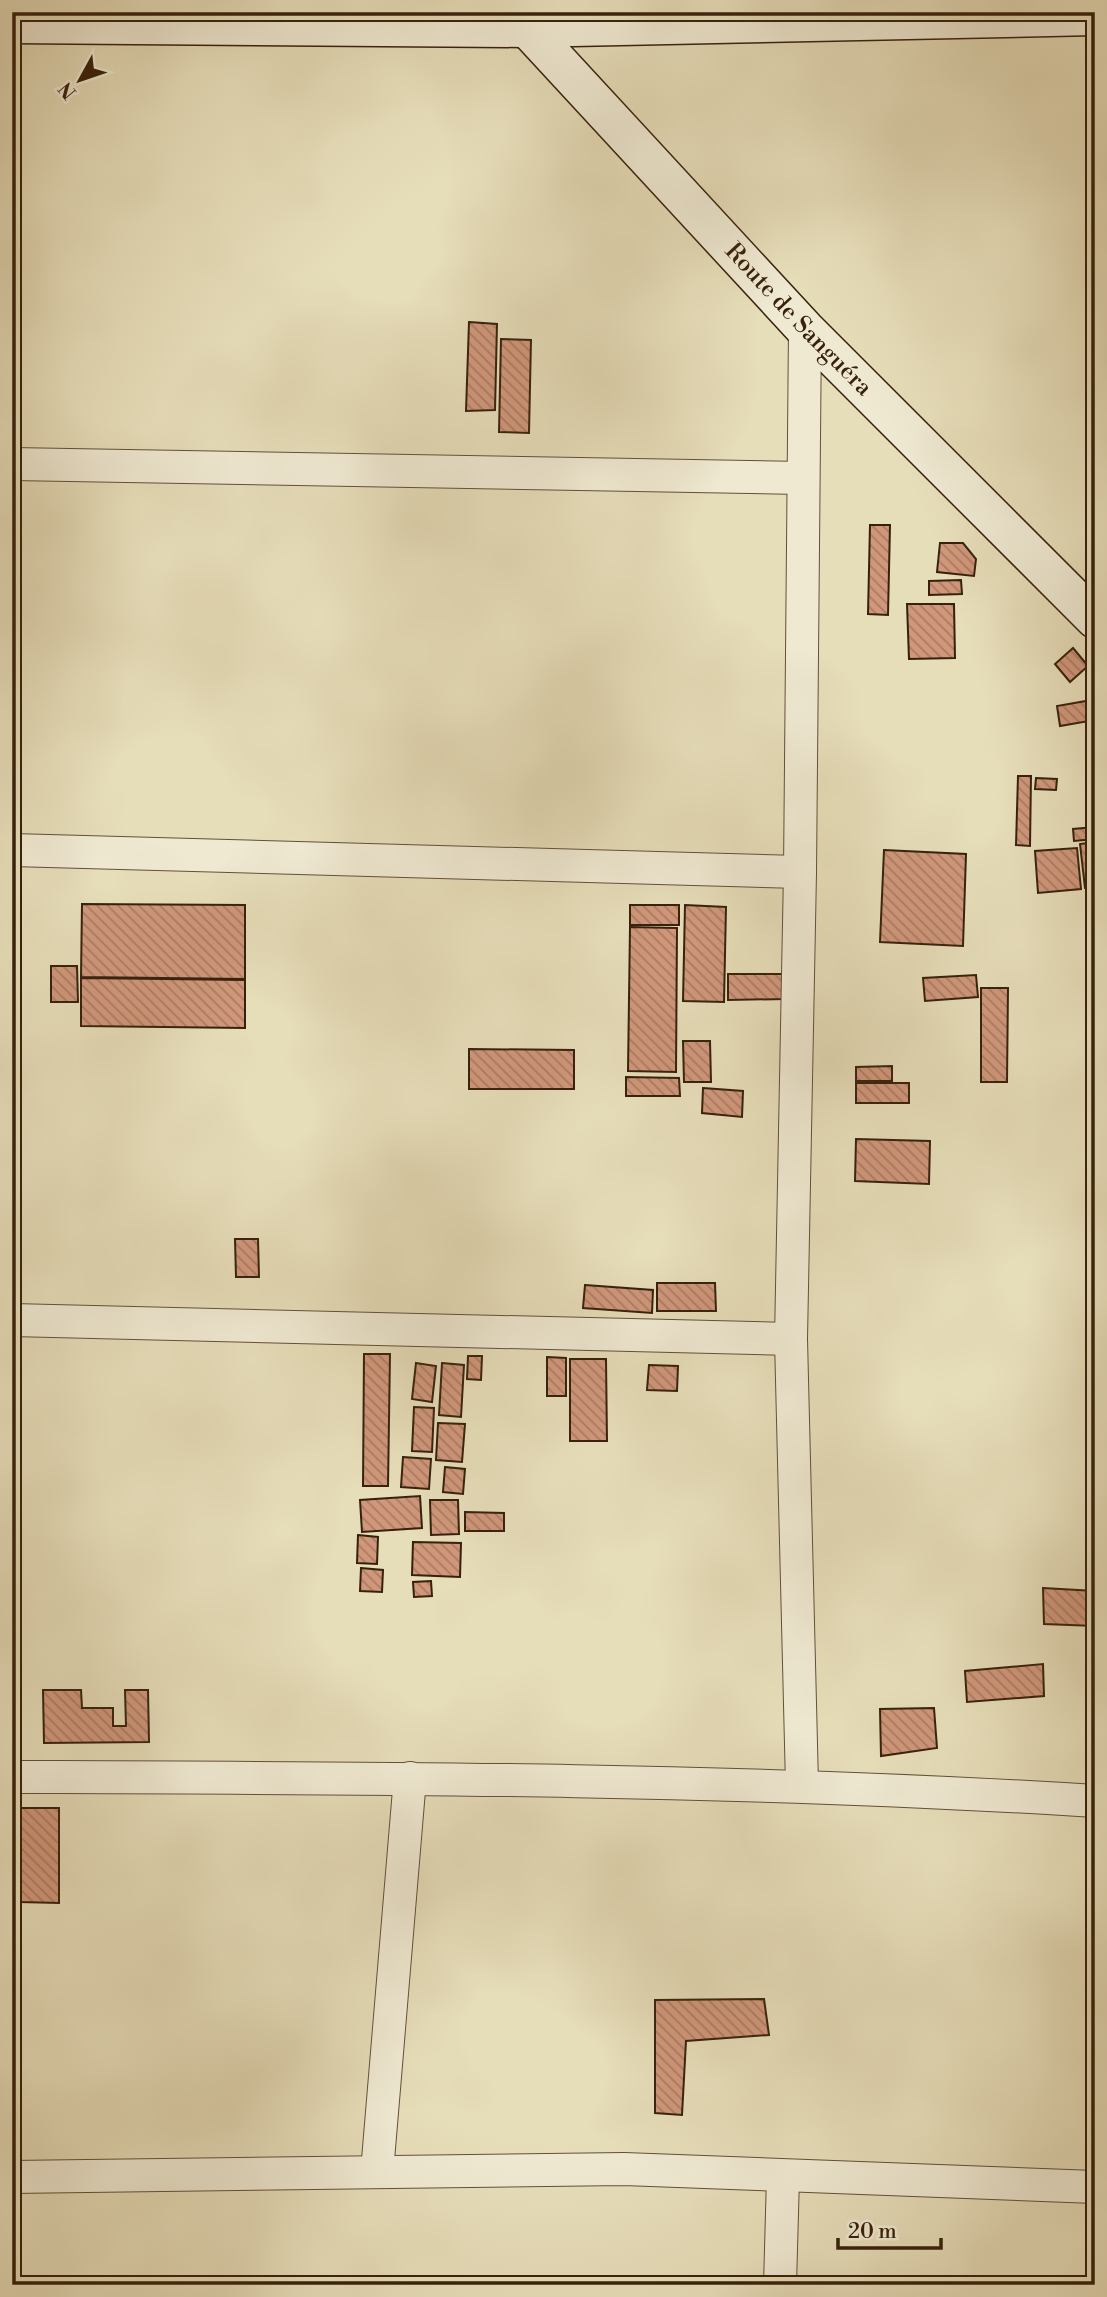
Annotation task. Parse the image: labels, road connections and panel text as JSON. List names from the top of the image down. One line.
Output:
{"streets":{"street":["Route de Sanguéra"]},"scale_bar":"20 m","north":"bottom left"}
